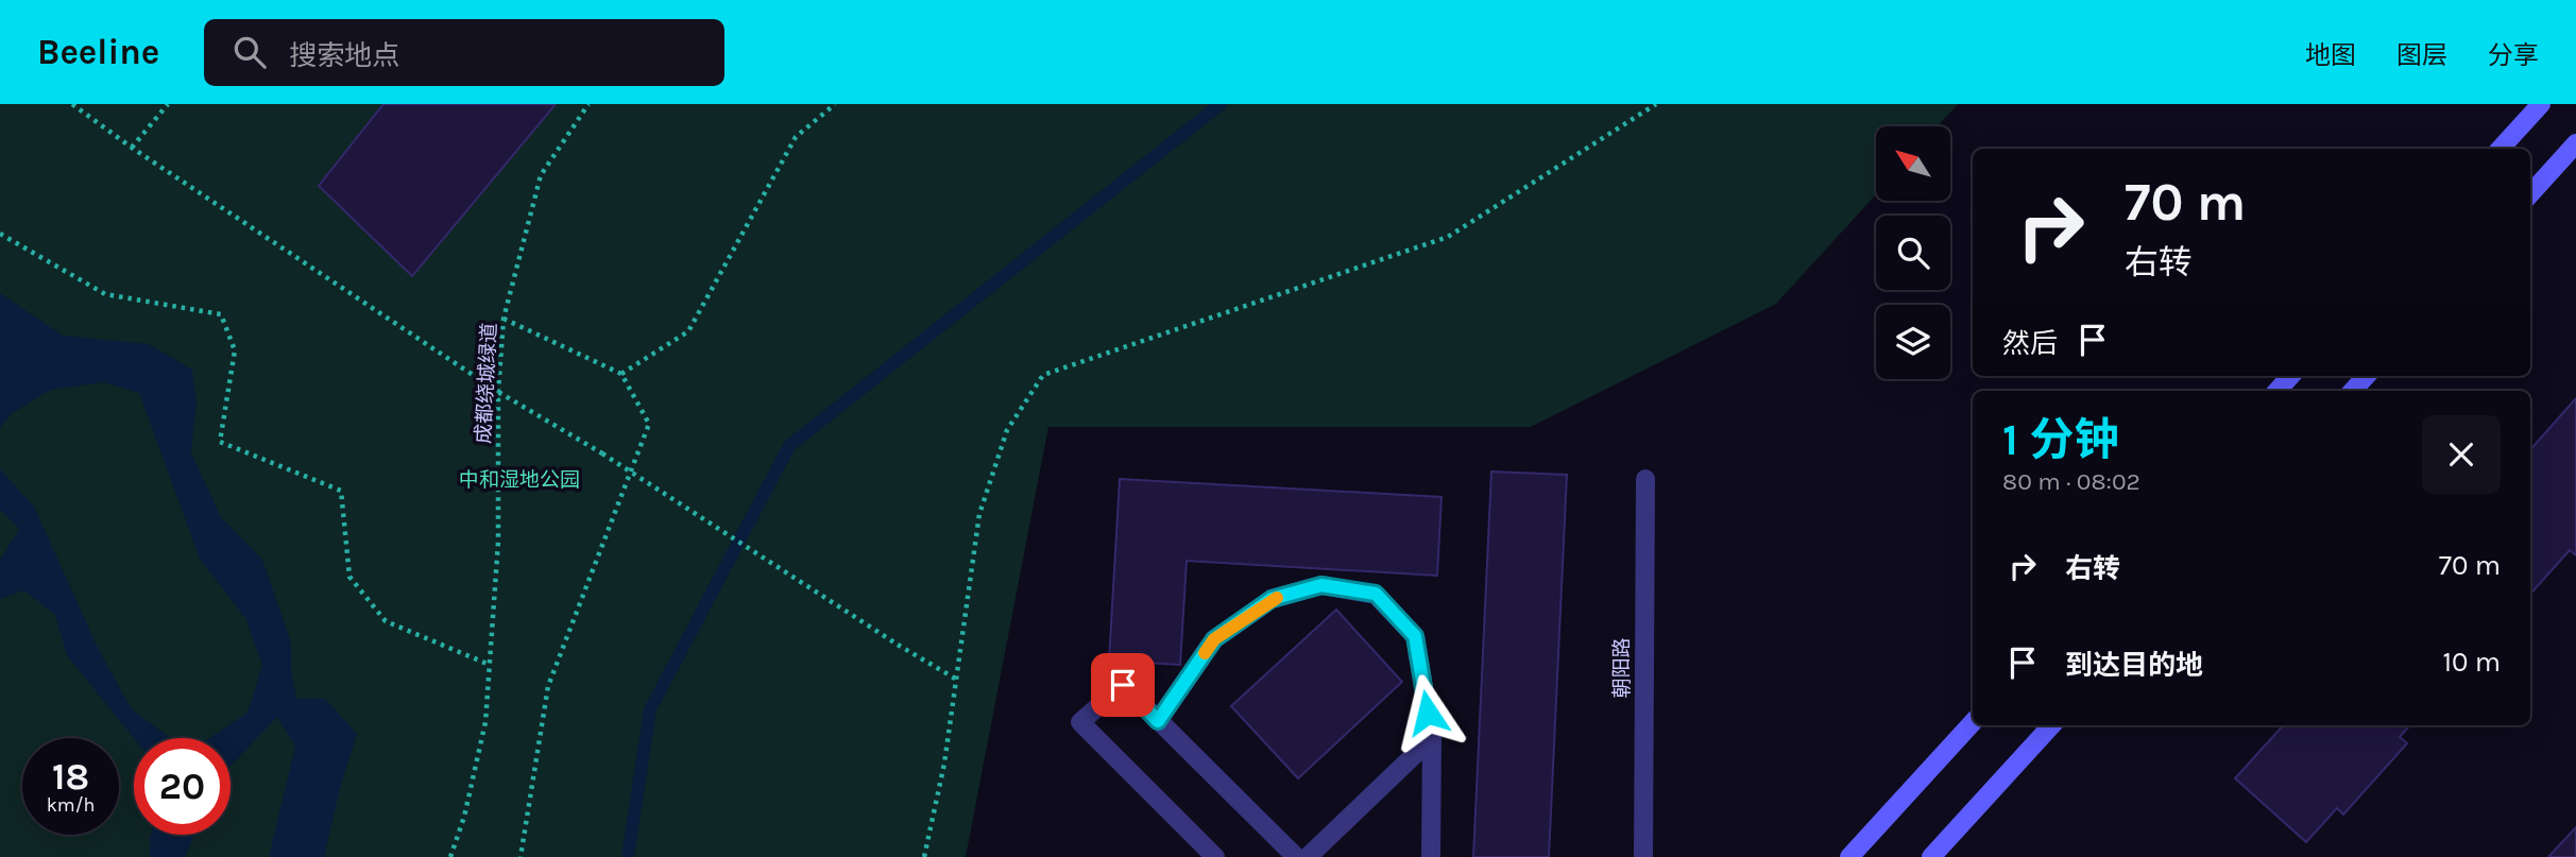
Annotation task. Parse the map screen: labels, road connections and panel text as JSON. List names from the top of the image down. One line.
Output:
{"streets":{"street":["朝阳路"],"path":["成都绕城绿道"]},"parks":["中和湿地公园"],"north":"top left","page":{"header":"Beeline","search":"搜索地点","nav":["地图","图层","分享"],"turn":["70 m","右转"],"then":"然后","heading":["1 分钟","80 m · 08:02"],"list":[{"name":"右转","value":"70 m"},{"name":"到达目的地","value":"10 m"}],"speed":"18 km/h","limit":"20"}}
